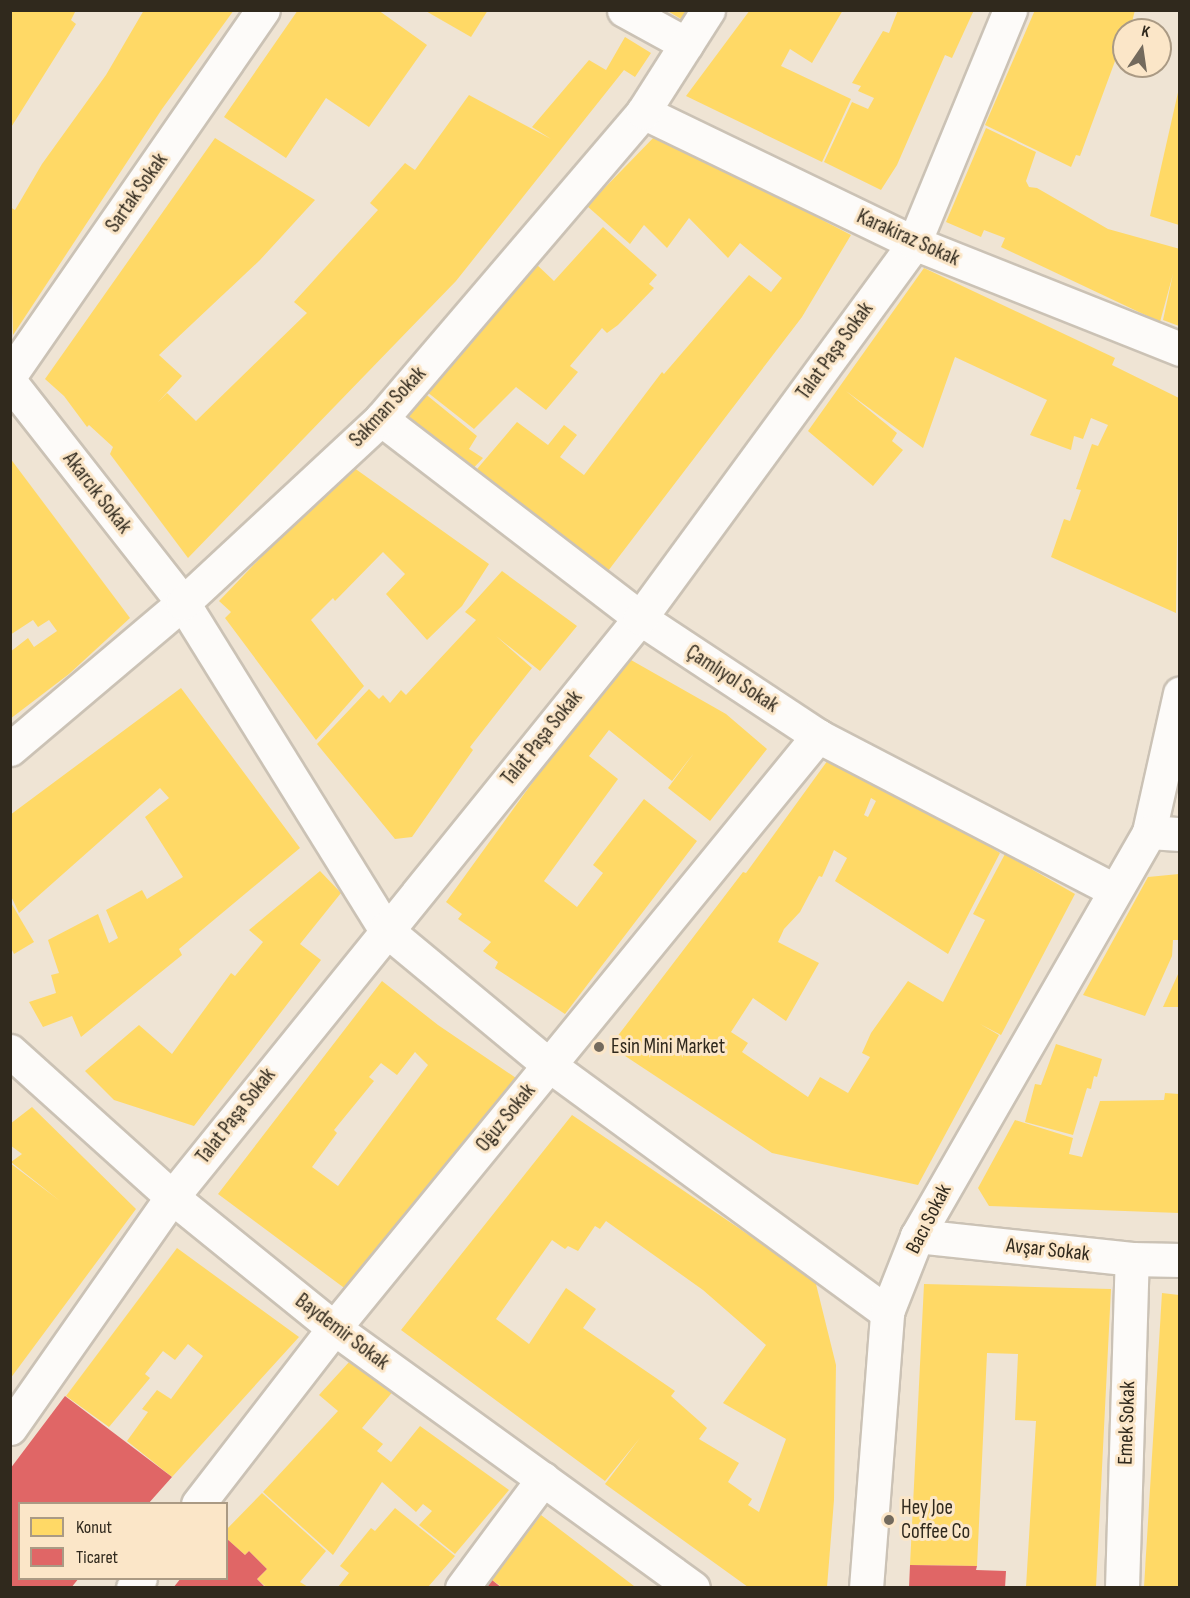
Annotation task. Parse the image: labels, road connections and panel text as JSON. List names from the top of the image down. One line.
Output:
{"streets":{"street":["Sartak Sokak","Karakiraz Sokak","Talat Paşa Sokak","Sakman Sokak","Akarcık Sokak","Çamlıyol Sokak","Oğuz Sokak","Bacı Sokak","Avşar Sokak","Baydemir Sokak","Emek Sokak"]},"crossings":[["Karakiraz Sokak","Talat Paşa Sokak"],["Karakiraz Sokak","Sakman Sokak"],["Talat Paşa Sokak","Akarcık Sokak"],["Talat Paşa Sokak","Çamlıyol Sokak"],["Talat Paşa Sokak","Baydemir Sokak"],["Sakman Sokak","Akarcık Sokak"],["Sakman Sokak","Çamlıyol Sokak"],["Akarcık Sokak","Oğuz Sokak"],["Akarcık Sokak","Bacı Sokak"],["Çamlıyol Sokak","Oğuz Sokak"],["Çamlıyol Sokak","Bacı Sokak"],["Oğuz Sokak","Baydemir Sokak"],["Bacı Sokak","Avşar Sokak"],["Avşar Sokak","Emek Sokak"]],"places":["Esin Mini Market","Hey Joe Coffee Co"],"legend":["Konut","Ticaret"],"north":"top"}
